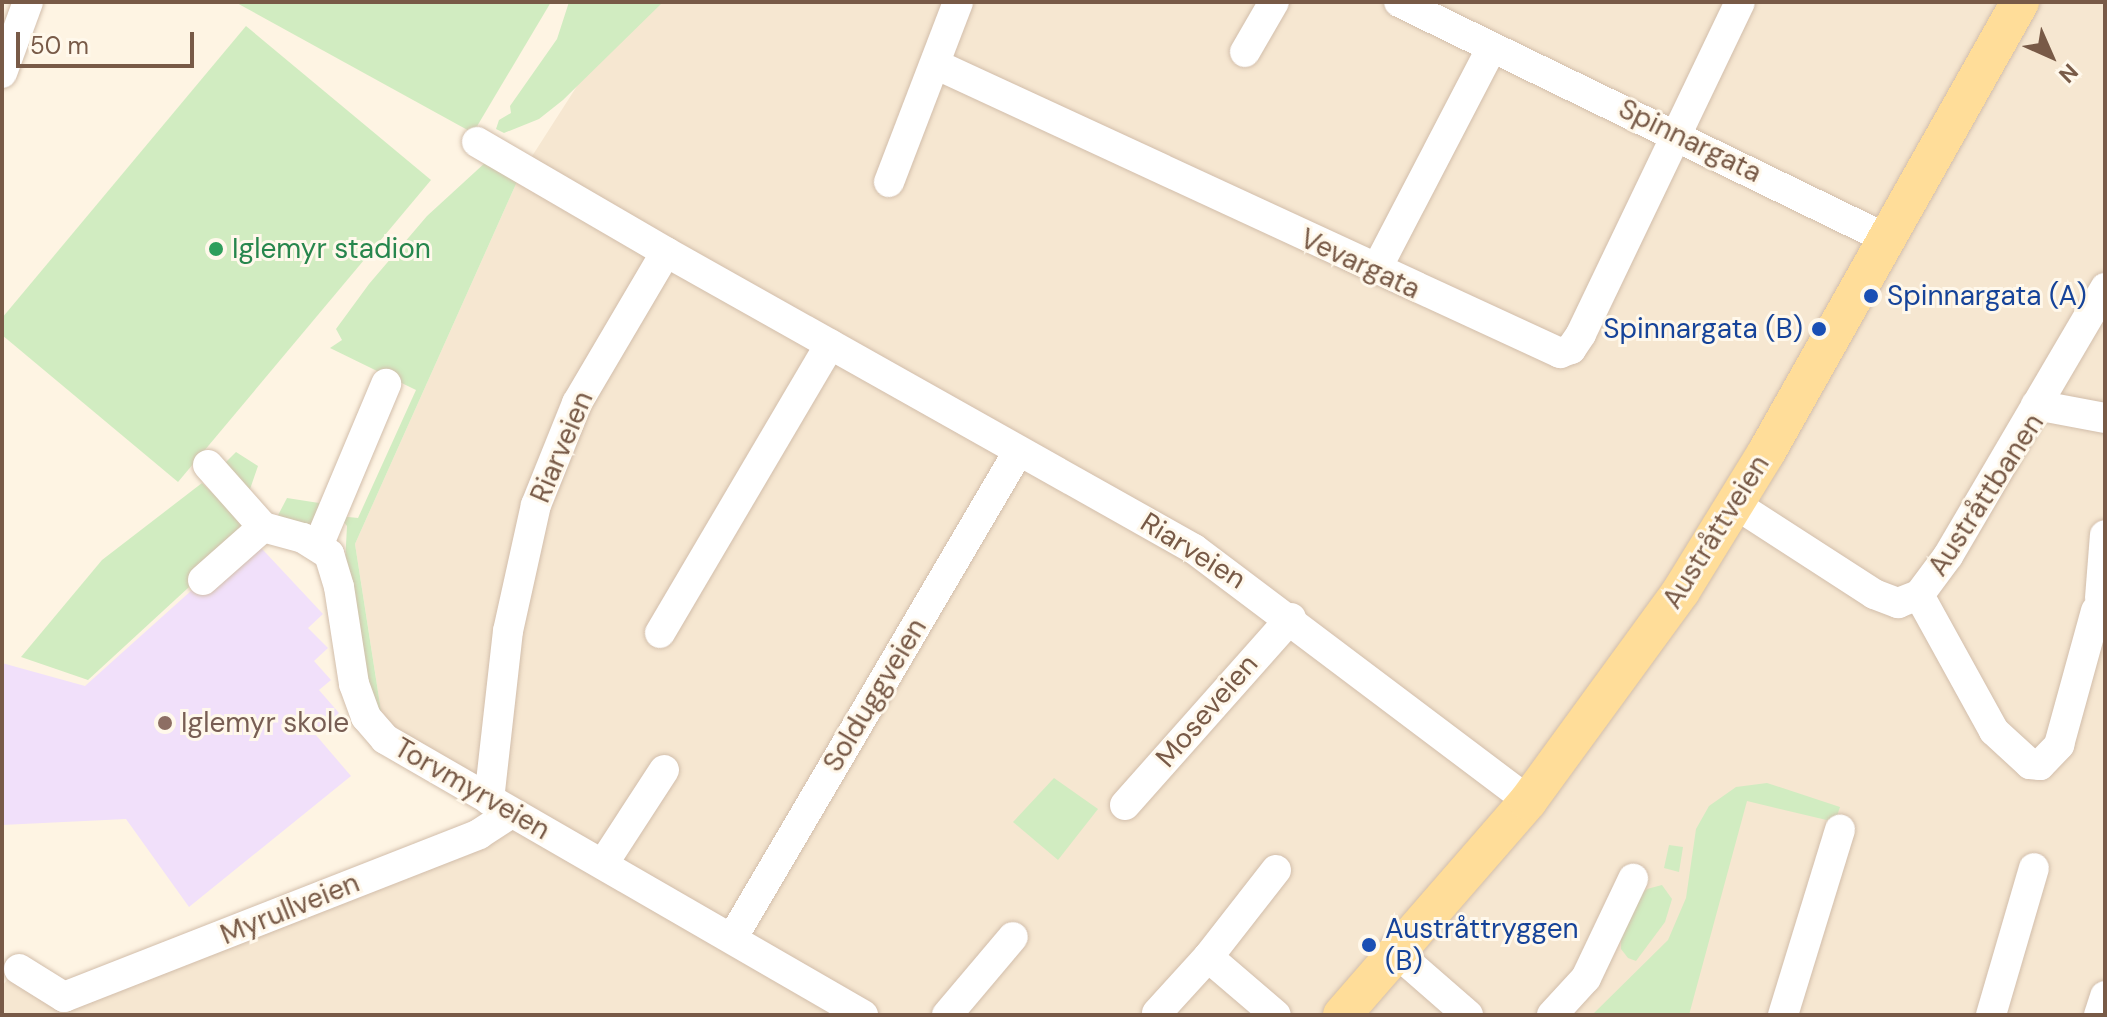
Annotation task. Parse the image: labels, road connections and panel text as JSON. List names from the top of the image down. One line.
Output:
{"streets":{"main road":["Austråttveien"],"street":["Spinnargata","Vevargata","Riarveien","Austråttbanen","Solduggveien","Moseveien","Torvmyrveien","Myrullveien"]},"crossings":[["Spinnargata","Vevargata"],["Spinnargata","Austråttveien"],["Riarveien","Austråttveien"],["Riarveien","Solduggveien"],["Riarveien","Moseveien"],["Riarveien","Torvmyrveien"],["Riarveien","Myrullveien"],["Austråttbanen","Austråttveien"],["Solduggveien","Torvmyrveien"],["Torvmyrveien","Myrullveien"]],"places":["Iglemyr stadion","Spinnargata (A)","Spinnargata (B)","Iglemyr skole","Austråttryggen (B)"],"scale_bar":"50 m","north":"bottom right"}
